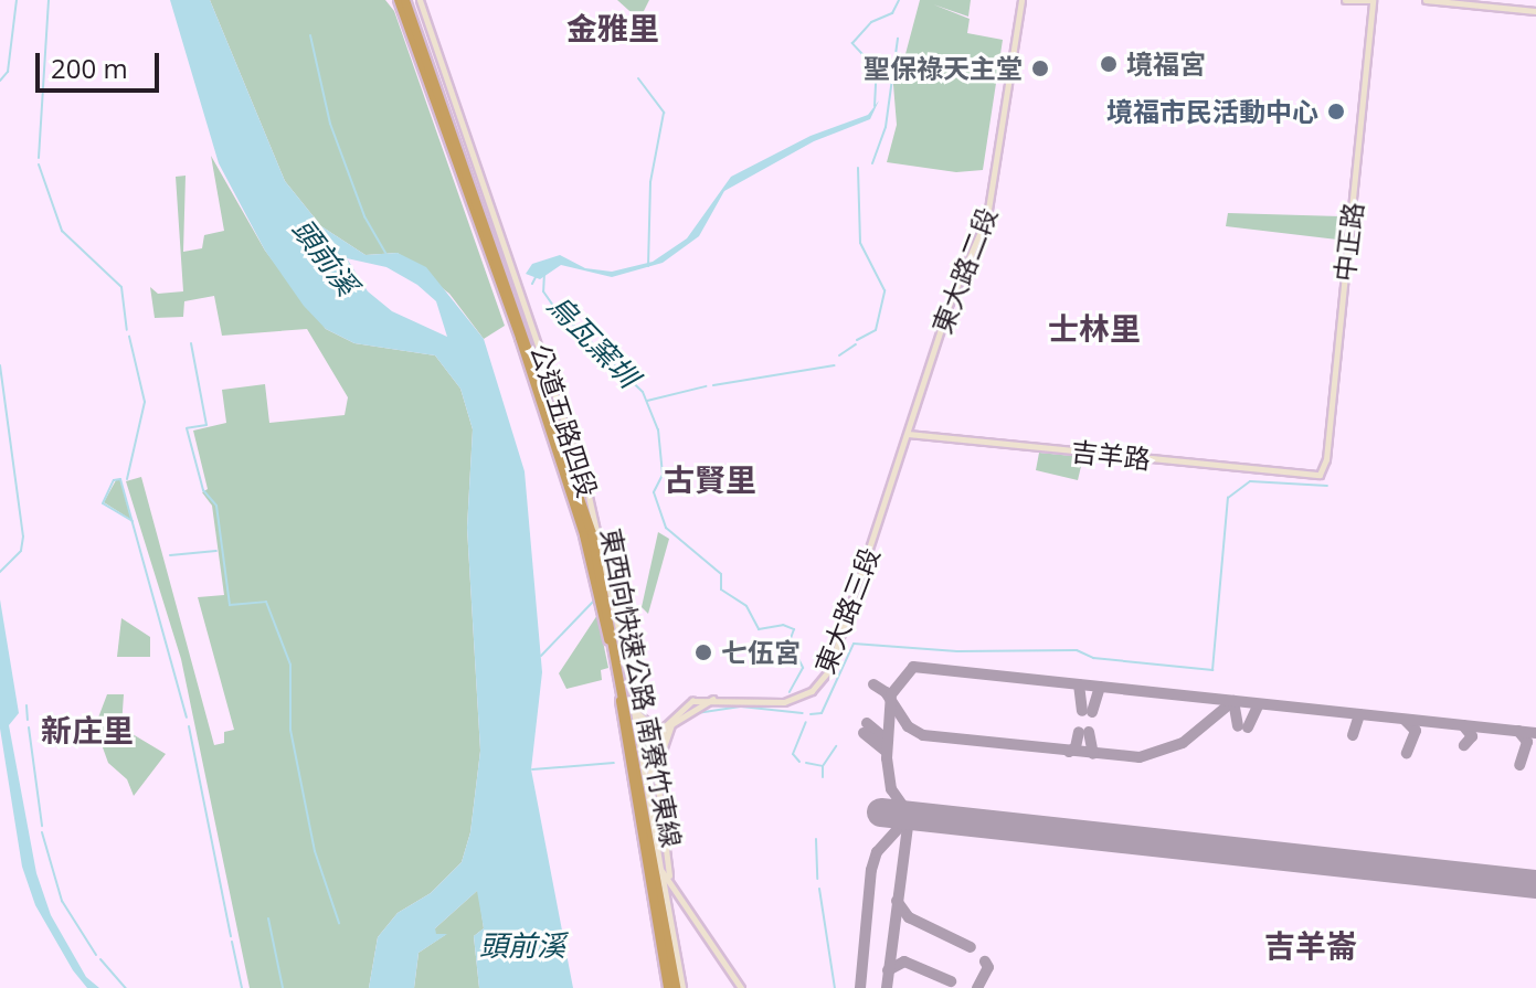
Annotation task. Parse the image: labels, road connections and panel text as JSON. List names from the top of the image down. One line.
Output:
{"streets":{"highway":["東西向快速公路 南寮竹東線"],"street":["中正路","東大路二段","公道五路四段","吉羊路","東大路三段"]},"crossings":[["中正路","吉羊路"],["東大路二段","吉羊路"],["東大路二段","東大路三段"],["公道五路四段","東大路三段"],["吉羊路","東大路三段"]],"districts":["金雅里","士林里","古賢里","新庄里","吉羊崙"],"water":["頭前溪","烏瓦窯圳"],"places":["境福宮","聖保祿天主堂","境福市民活動中心","七伍宮"],"scale_bar":"200 m"}
